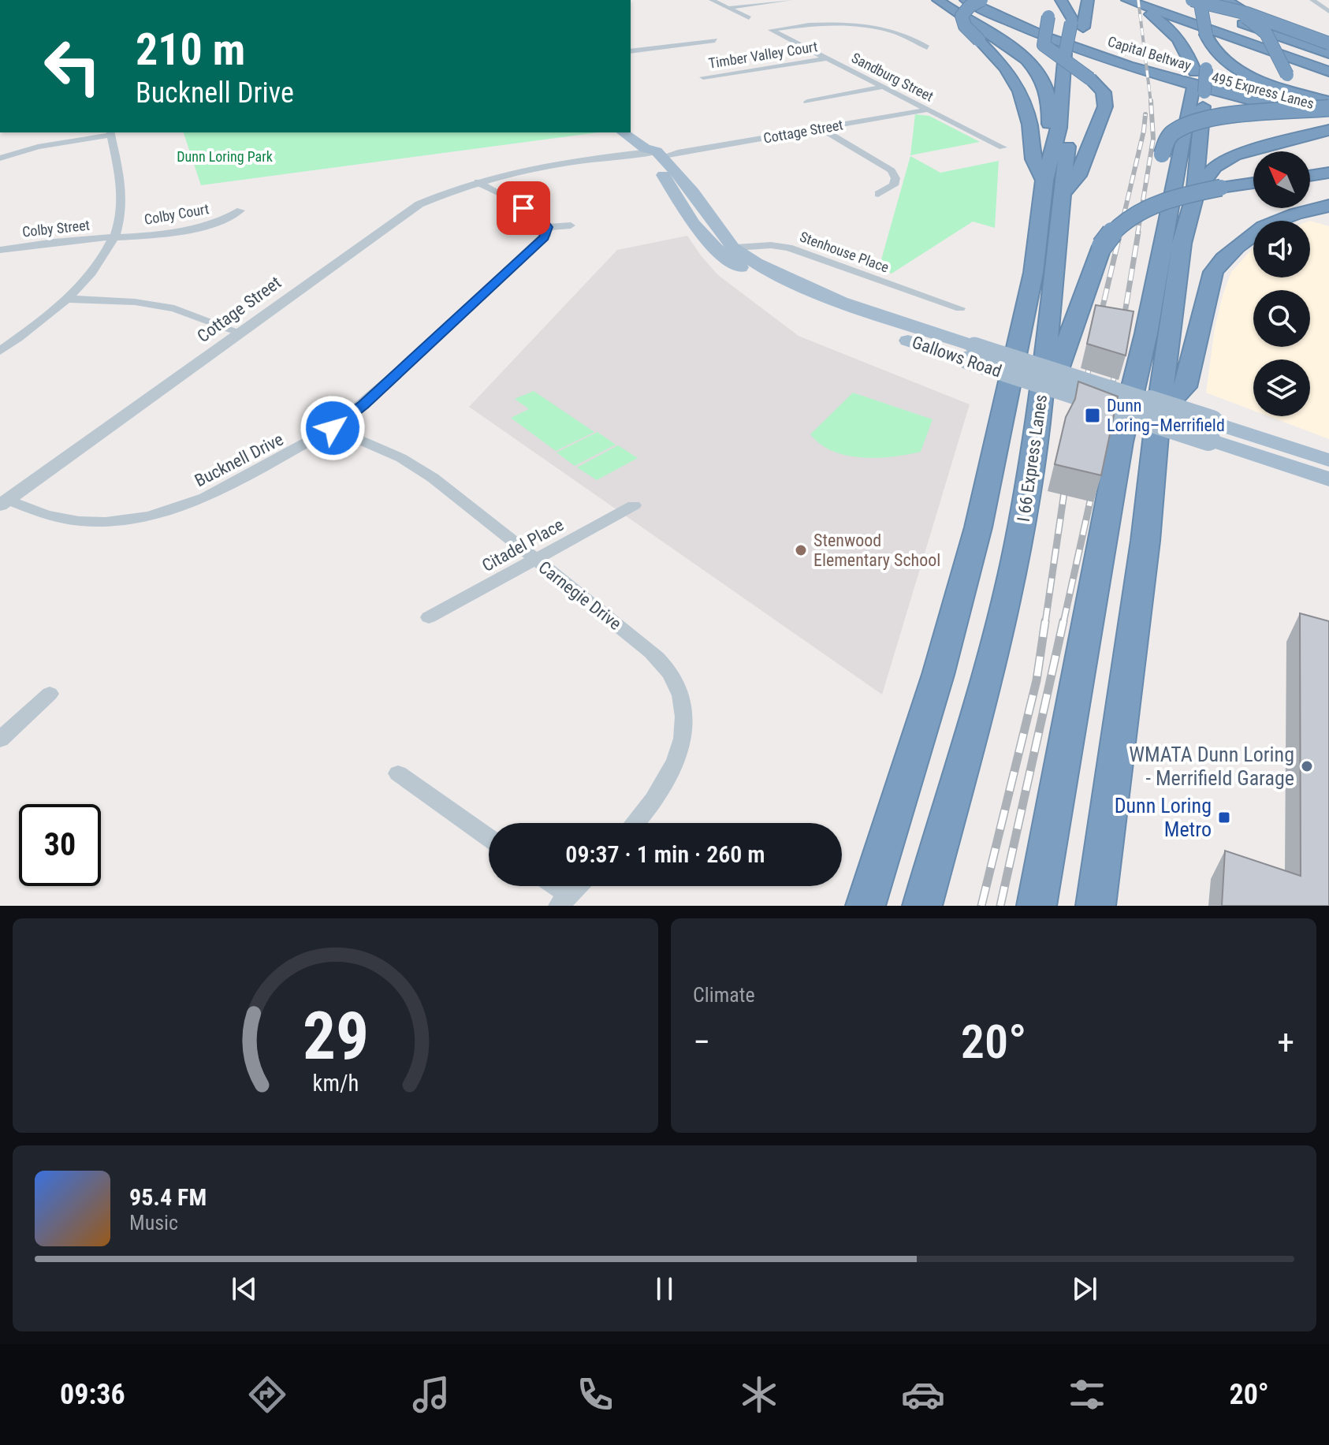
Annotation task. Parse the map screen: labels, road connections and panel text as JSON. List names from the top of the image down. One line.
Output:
{"streets":{"highway":["Capital Beltway","495 Express Lanes","I 66 Express Lanes"],"main road":["Gallows Road"],"street":["Timber Valley Court","Sandburg Street","Cottage Street","Colby Court","Colby Street","Stenhouse Place","Bucknell Drive","Citadel Place","Carnegie Drive"]},"crossings":[["Timber Valley Court","Sandburg Street"],["Sandburg Street","Cottage Street"],["Cottage Street","Gallows Road"],["Cottage Street","Bucknell Drive"],["Colby Court","Colby Street"],["Stenhouse Place","Gallows Road"],["Bucknell Drive","Carnegie Drive"],["Citadel Place","Carnegie Drive"]],"parks":["Dunn Loring Park"],"places":{"transit":["Dunn Loring–Merrifield","Dunn Loring Metro"],"other":["Stenwood Elementary School","WMATA Dunn Loring - Merrifield Garage"]},"north":"top left","page":{"turn":["210 m","Bucknell Drive"],"limit":"30","trip":"09:37 · 1 min · 260 m","tile":"Climate","heat":["−","20°","+"],"song":["95.4 FM","Music"],"tabs":["09:36","20°"],"gauge":["29","km/h"]}}
